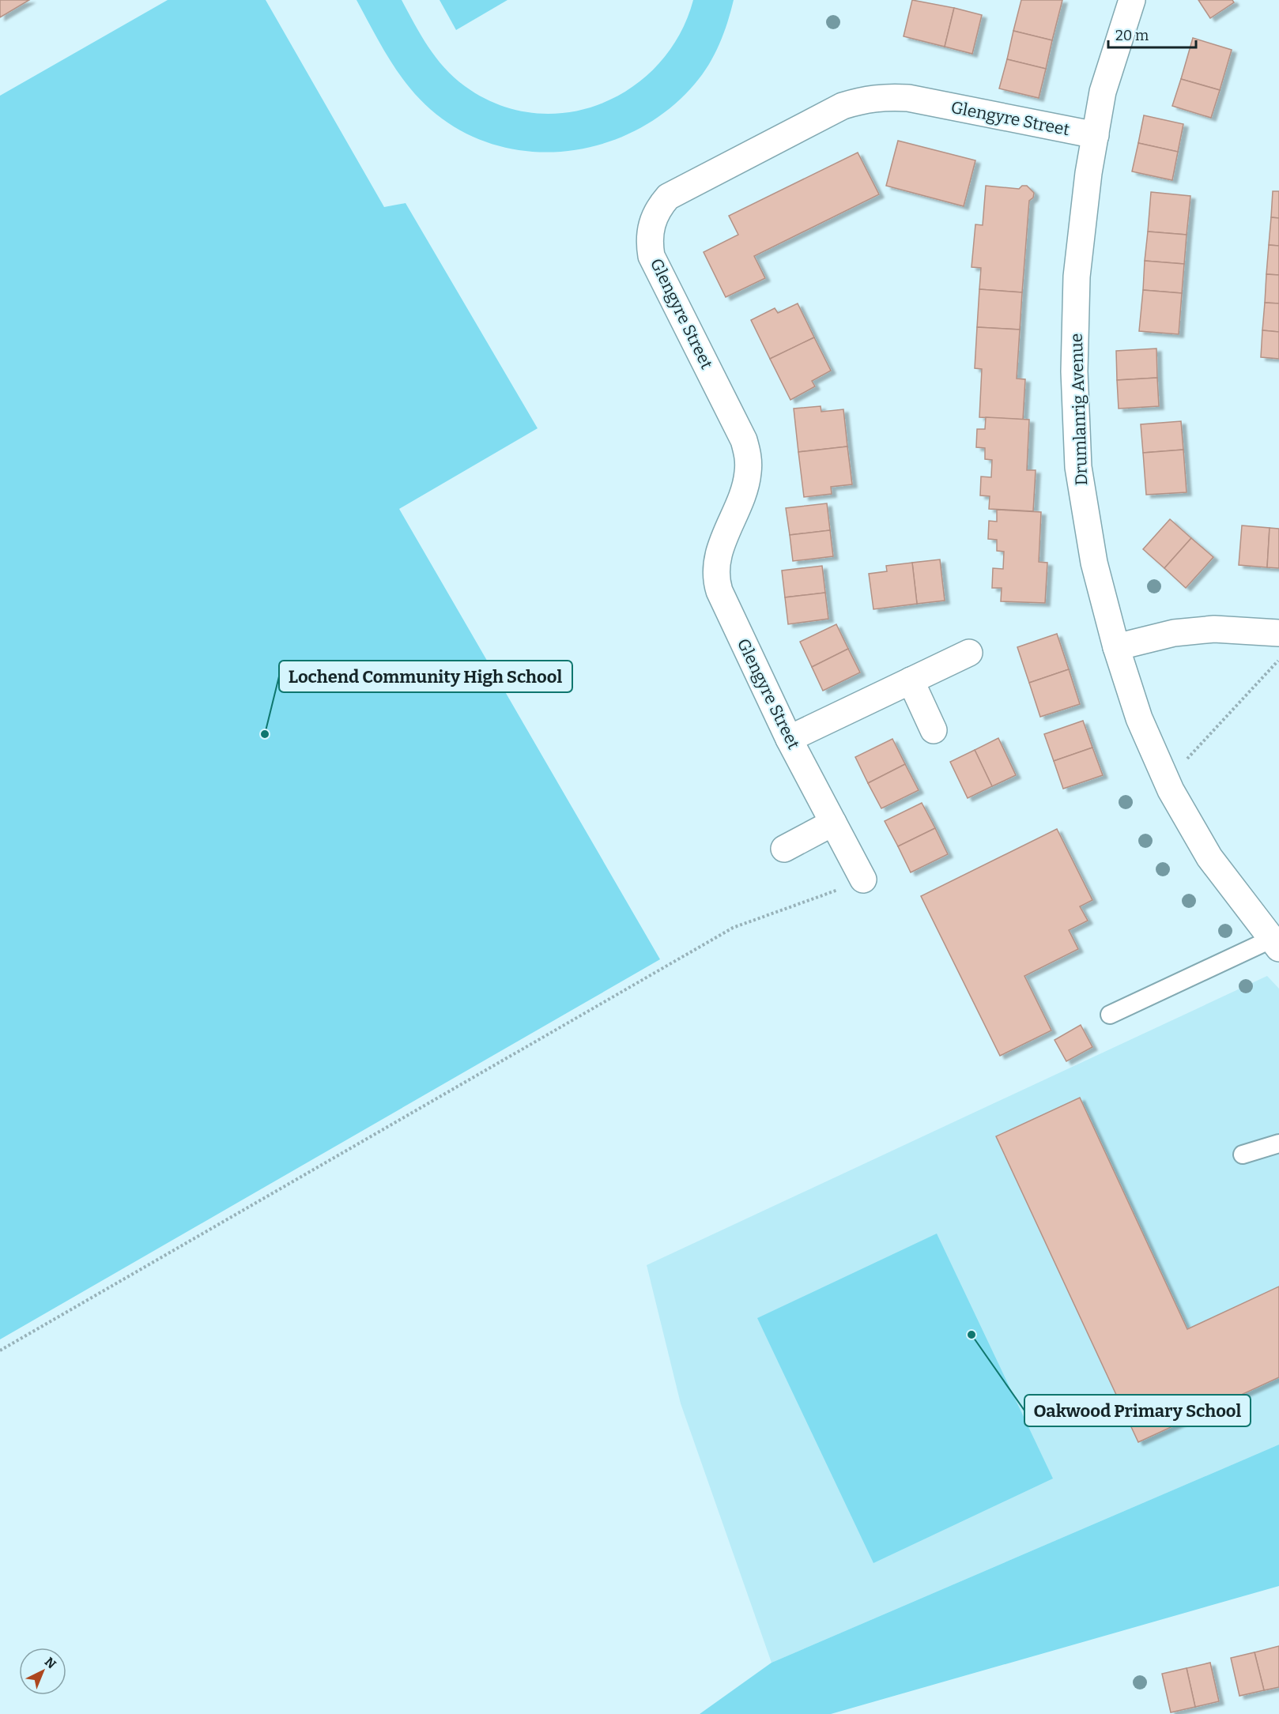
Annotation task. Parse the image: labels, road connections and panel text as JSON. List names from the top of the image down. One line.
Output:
{"streets":{"street":["Glengyre Street","Drumlanrig Avenue"]},"crossings":[["Glengyre Street","Drumlanrig Avenue"]],"places":["Lochend Community High School","Oakwood Primary School"],"scale_bar":"20 m","north":"top right"}
